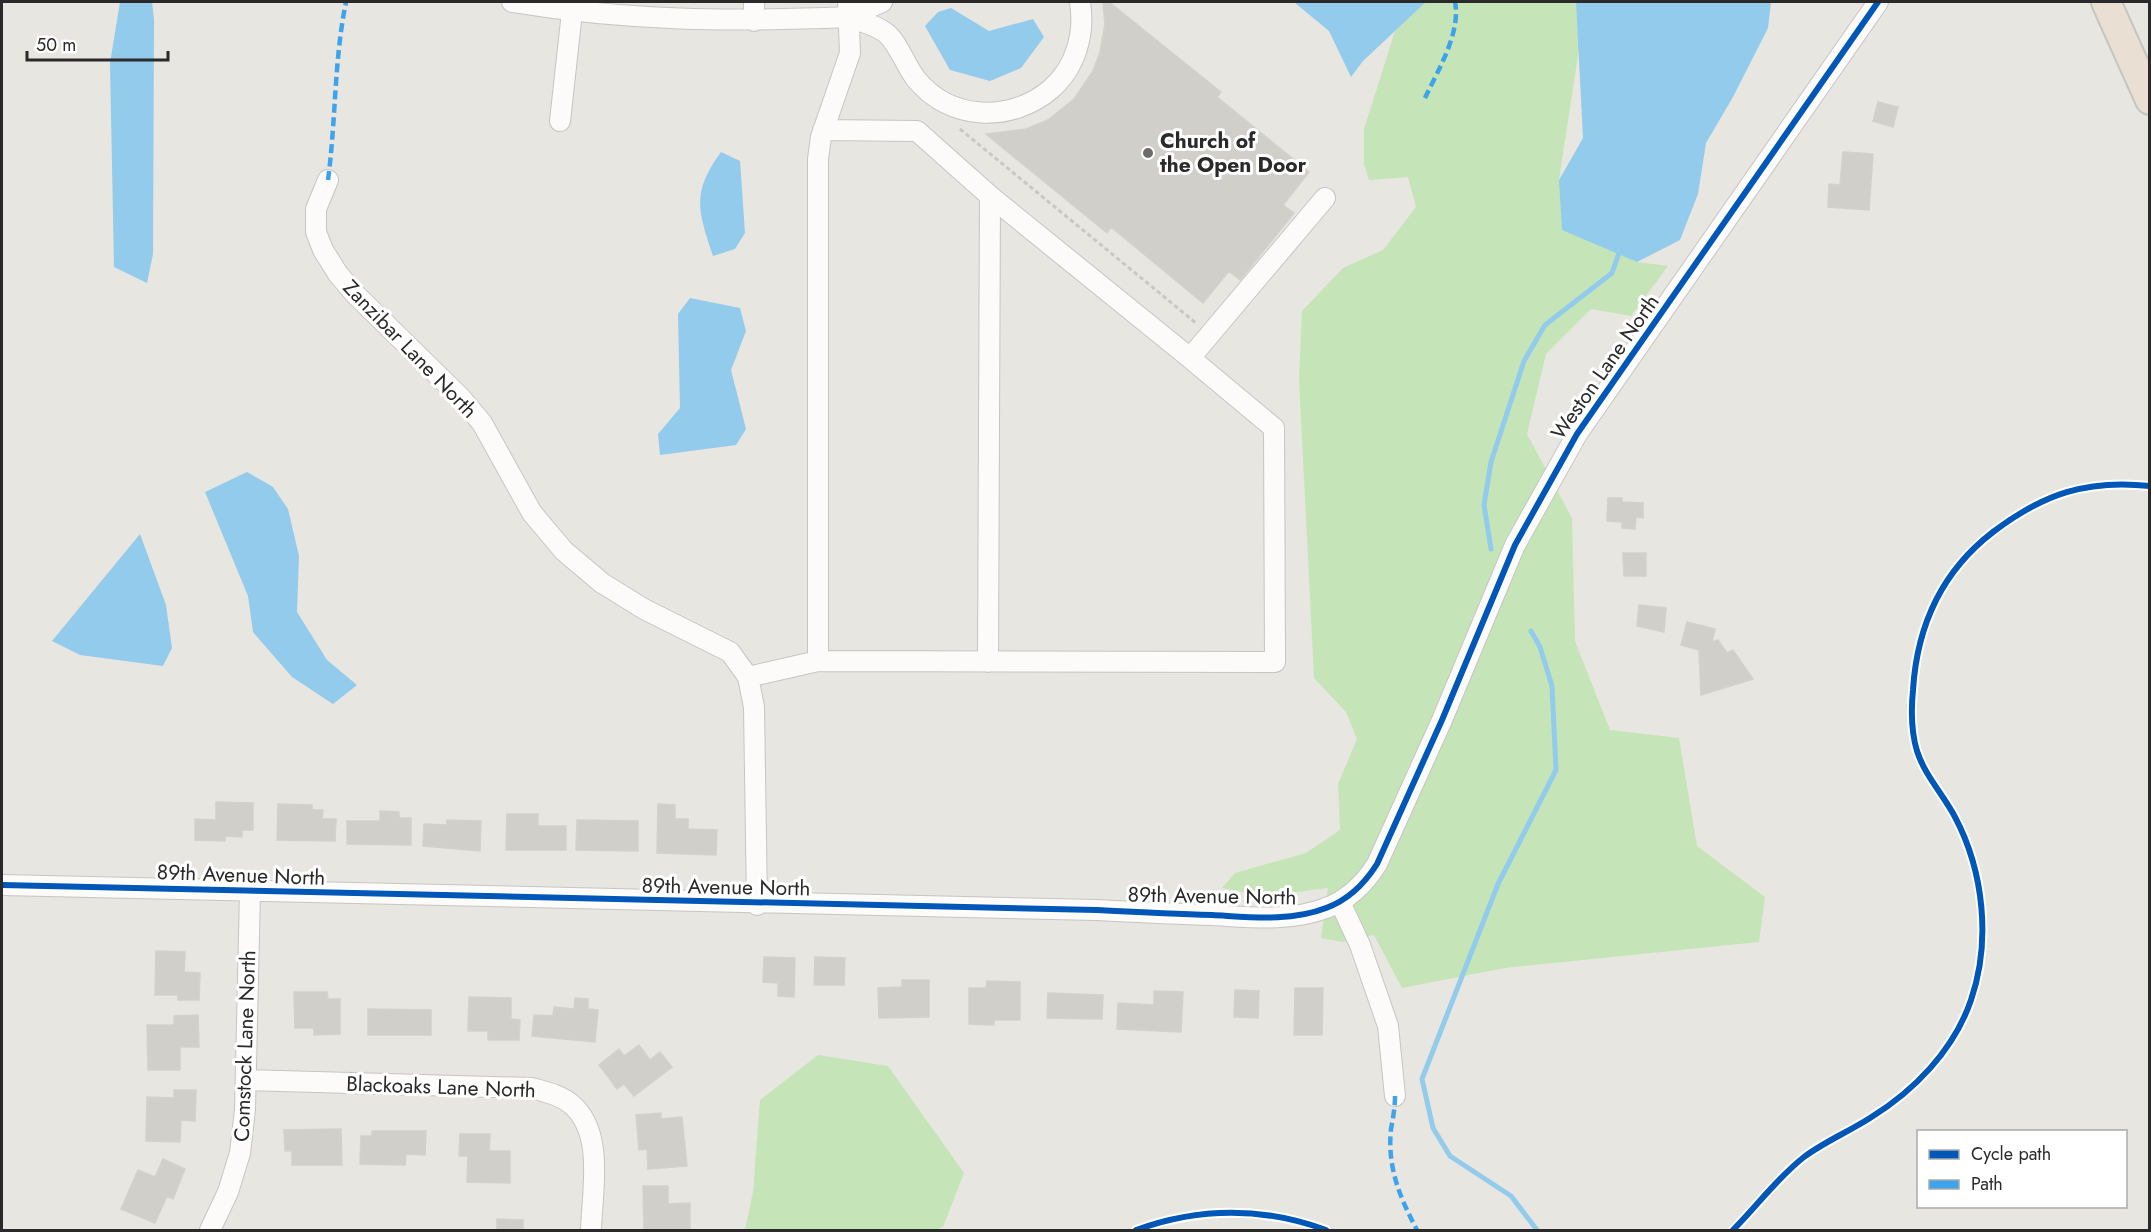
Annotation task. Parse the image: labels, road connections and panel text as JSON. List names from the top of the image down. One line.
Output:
{"streets":{"street":["Zanzibar Lane North","Weston Lane North","89th Avenue North","Comstock Lane North","Blackoaks Lane North"]},"crossings":[["Zanzibar Lane North","89th Avenue North"],["Weston Lane North","89th Avenue North"],["89th Avenue North","Comstock Lane North"],["Comstock Lane North","Blackoaks Lane North"]],"places":["Church of the Open Door"],"legend":["Cycle path","Path"],"scale_bar":"50 m"}
